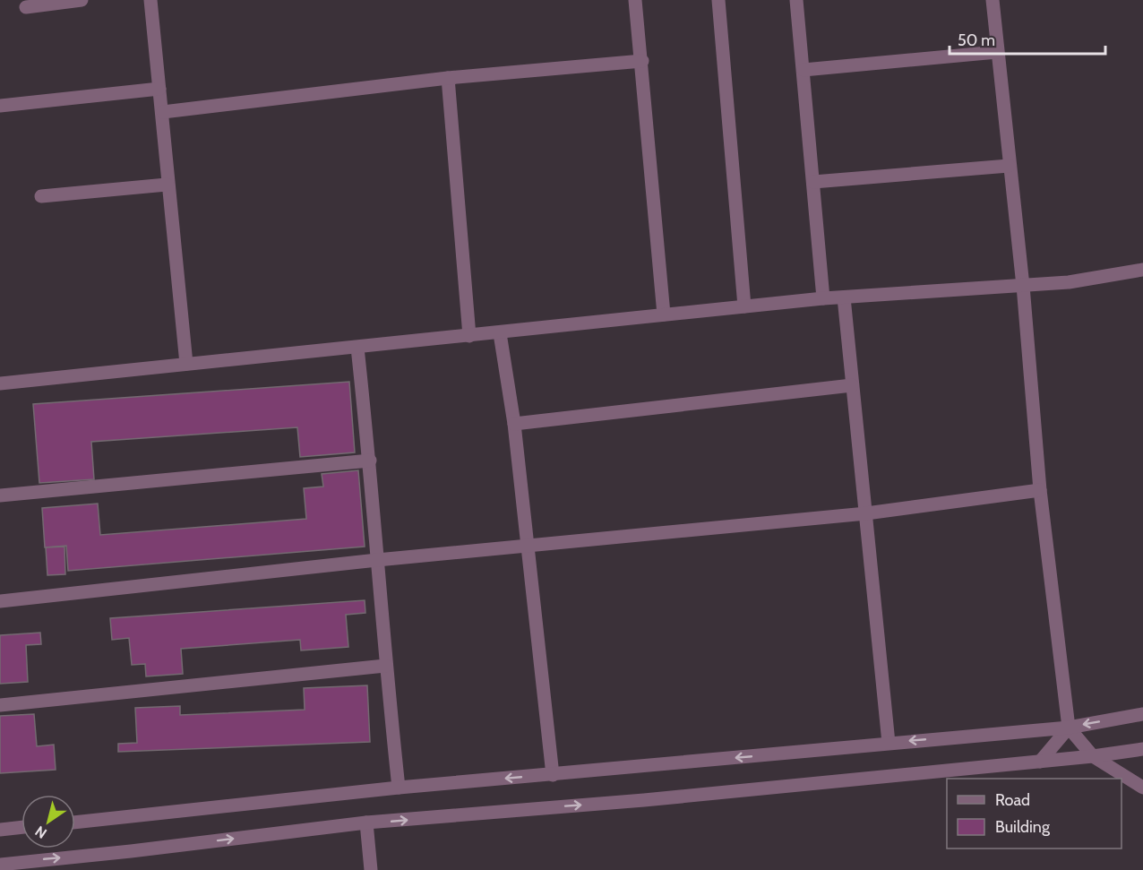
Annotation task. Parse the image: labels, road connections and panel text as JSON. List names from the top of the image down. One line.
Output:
{"legend":["Road","Building"],"scale_bar":"50 m","north":"bottom left"}
